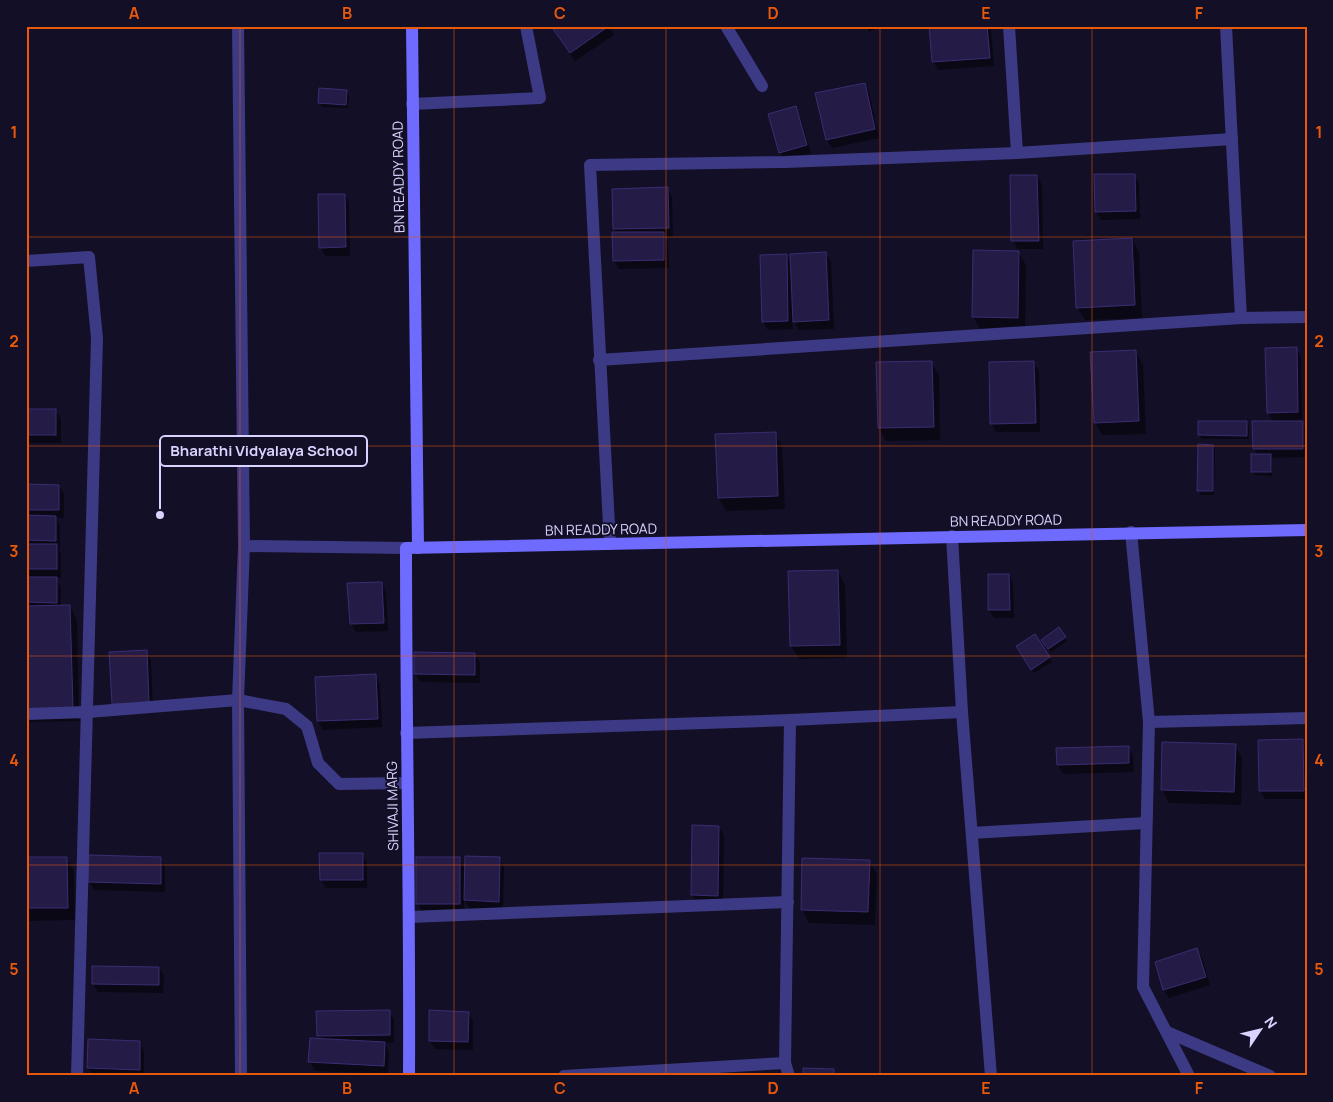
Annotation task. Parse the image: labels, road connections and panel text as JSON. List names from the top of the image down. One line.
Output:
{"streets":{"street":["BN READDY ROAD","SHIVAJI MARG"]},"crossings":[["BN READDY ROAD","SHIVAJI MARG"]],"places":["Bharathi Vidyalaya School"],"north":"top right","grid":{"columns":["A","B","C","D","E","F"],"rows":["1","2","3","4","5"]}}
